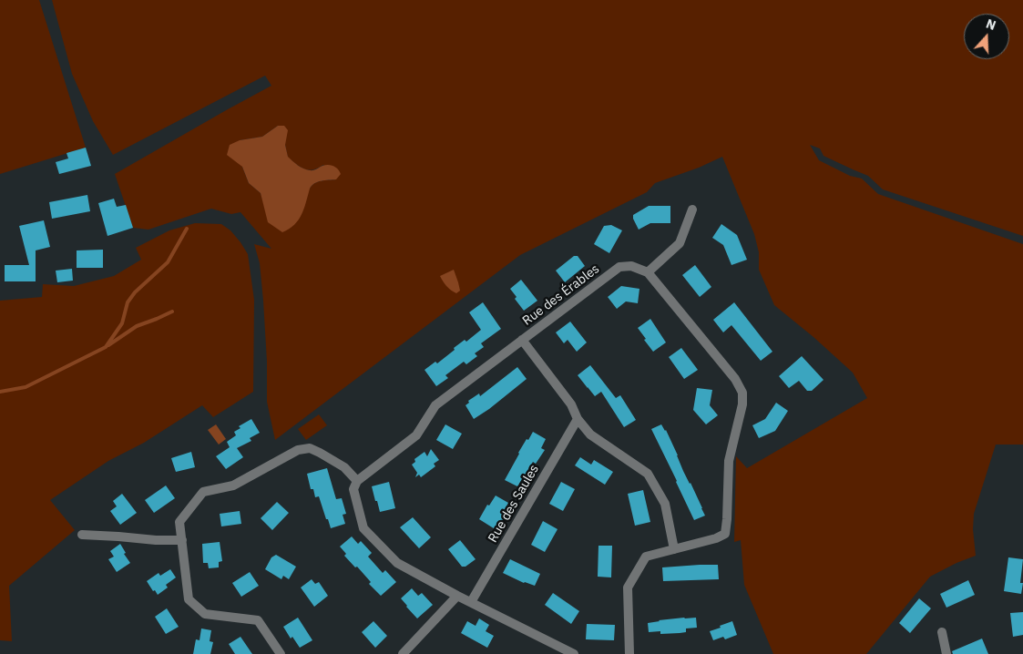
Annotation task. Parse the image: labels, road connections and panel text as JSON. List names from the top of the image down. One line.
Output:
{"streets":{"street":["Rue des Érables","Rue des Saules"]},"north":"top"}
